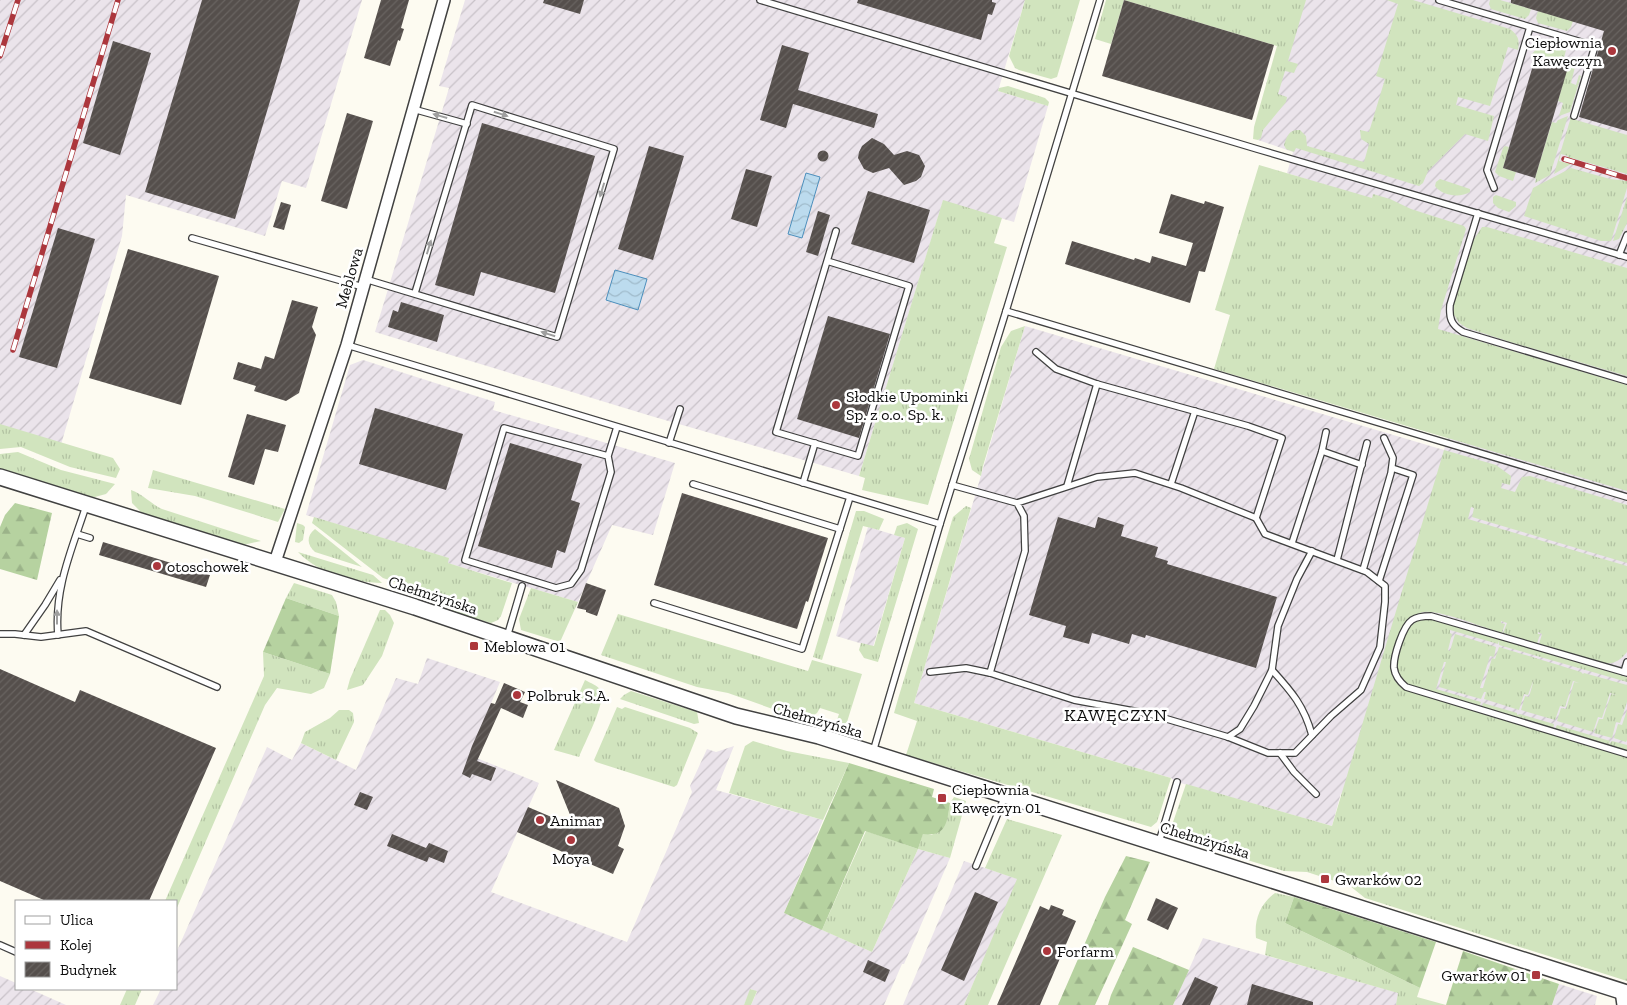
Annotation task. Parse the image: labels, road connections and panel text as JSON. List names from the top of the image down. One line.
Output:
{"streets":{"street":["Meblowa","Chełmżyńska"]},"crossings":[["Meblowa","Chełmżyńska"]],"districts":["KAWĘCZYN"],"places":{"other":["Ciepłownia Kawęczyn","Słodkie Upominki Sp. z o.o. Sp. k.","otoschowek","Polbruk S.A.","Animar","Moya","Forfarm"],"transit":["Meblowa 01","Ciepłownia Kawęczyn 01","Gwarków 02","Gwarków 01"]},"legend":["Ulica","Kolej","Budynek"]}
